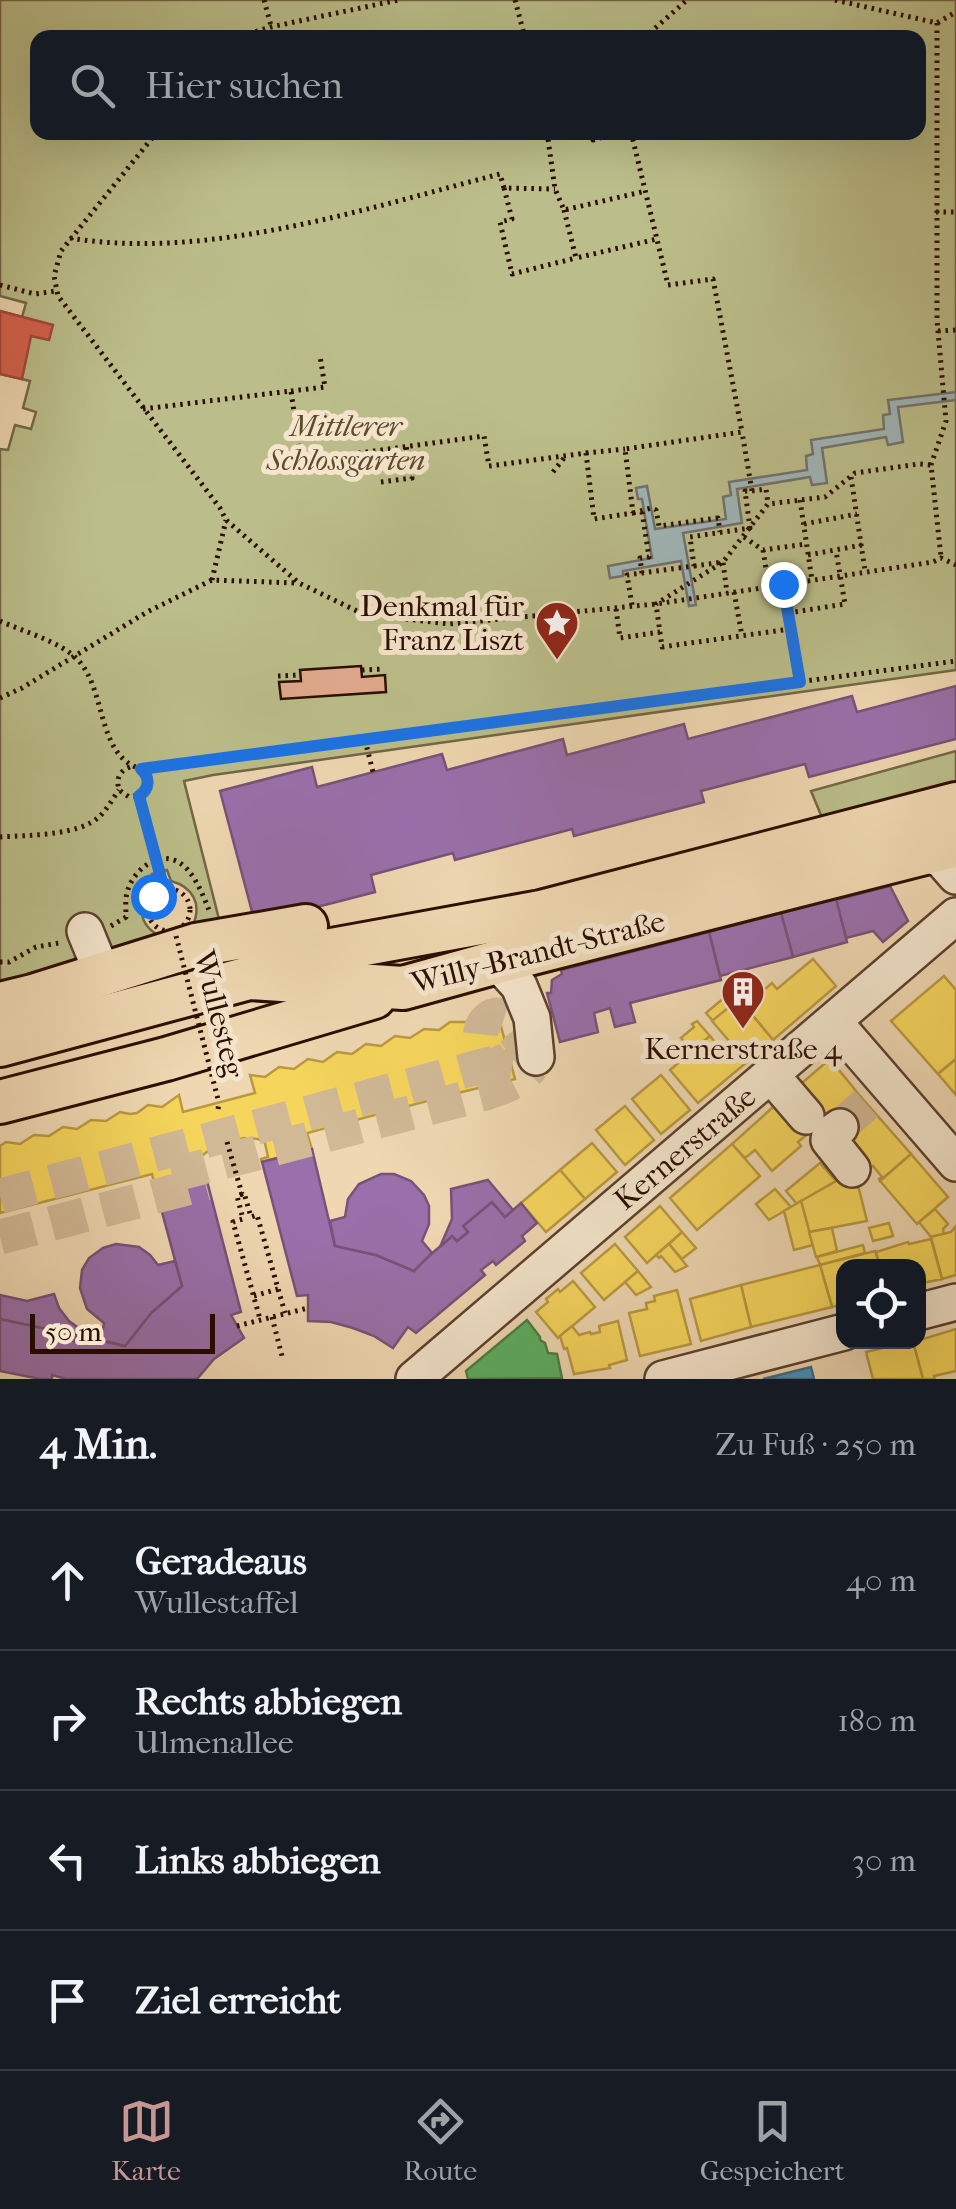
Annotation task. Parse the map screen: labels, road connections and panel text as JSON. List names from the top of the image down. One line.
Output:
{"streets":{"main road":["Willy-Brandt-Straße"],"street":["Kernerstraße"],"path":["Wullesteg"]},"parks":["Mittlerer Schlossgarten"],"places":{"place":["Denkmal für Franz Liszt"],"building":["Kernerstraße 4"]},"scale_bar":"50 m","page":{"search":"Hier suchen","scale":"50 m","heading":["4 Min.","Zu Fuß · 250 m"],"list":[["Geradeaus","Wullestaffel","40 m"],["Rechts abbiegen","Ulmenallee","180 m"],["Links abbiegen","30 m"],"Ziel erreicht"],"nav":["Karte","Route","Gespeichert"]}}
